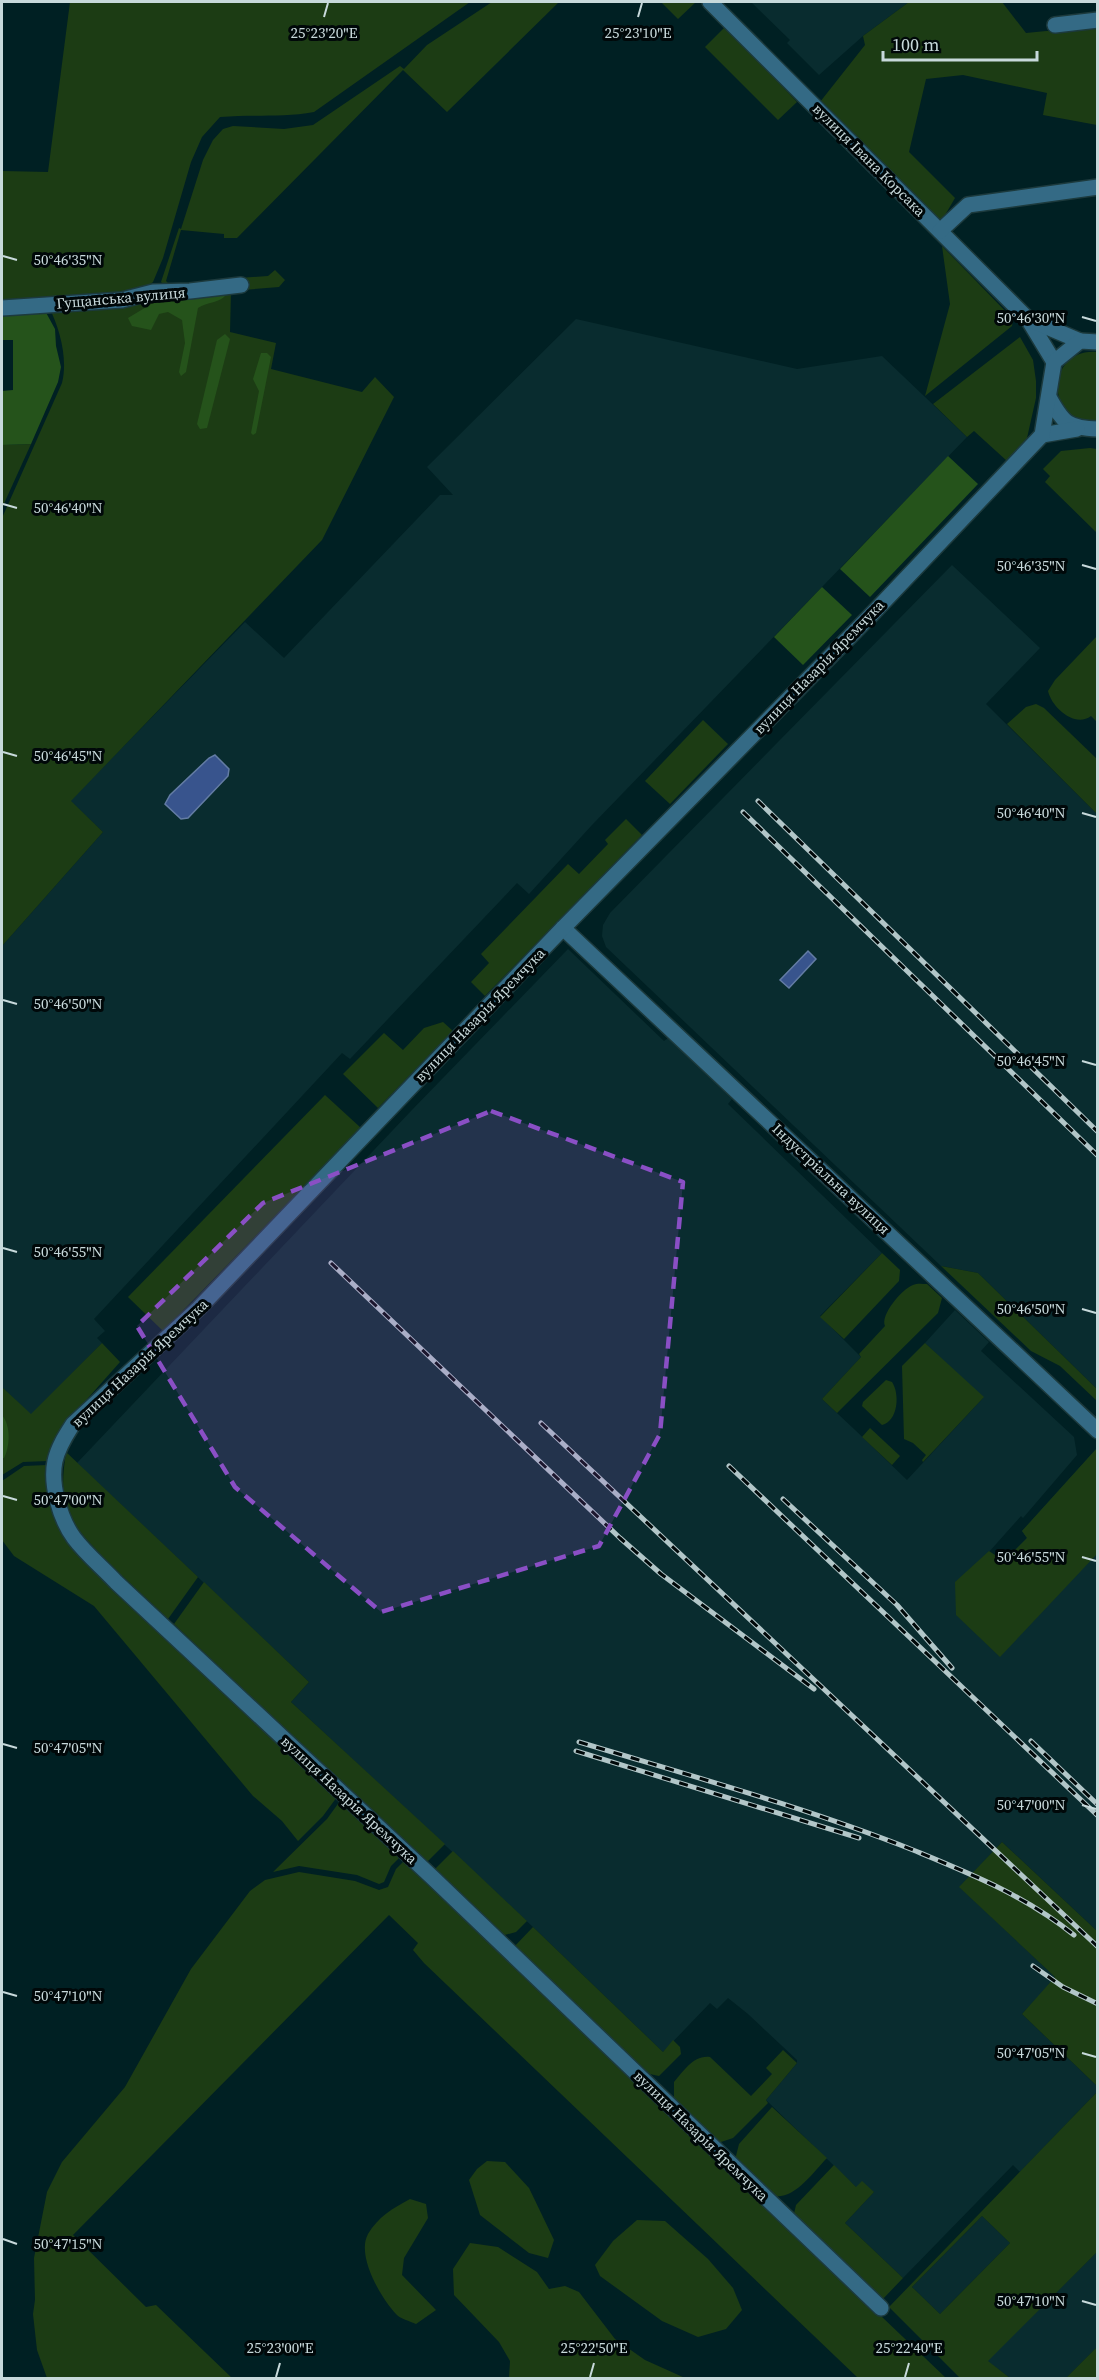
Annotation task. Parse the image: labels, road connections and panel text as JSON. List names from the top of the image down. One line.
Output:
{"streets":{"street":["вулиця Івана Корсака","Гущанська вулиця","вулиця Назарія Яремчука","Індустріальна вулиця"]},"crossings":[["вулиця Назарія Яремчука","Індустріальна вулиця"]],"scale_bar":"100 m","coordinates":["25°23'20\"E","25°23'10\"E","50°46'35\"N","50°46'30\"N","50°46'40\"N","50°46'45\"N","50°46'50\"N","50°46'55\"N","50°47'00\"N","50°47'05\"N","50°47'10\"N","50°47'15\"N","25°23'00\"E","25°22'50\"E","25°22'40\"E"]}
